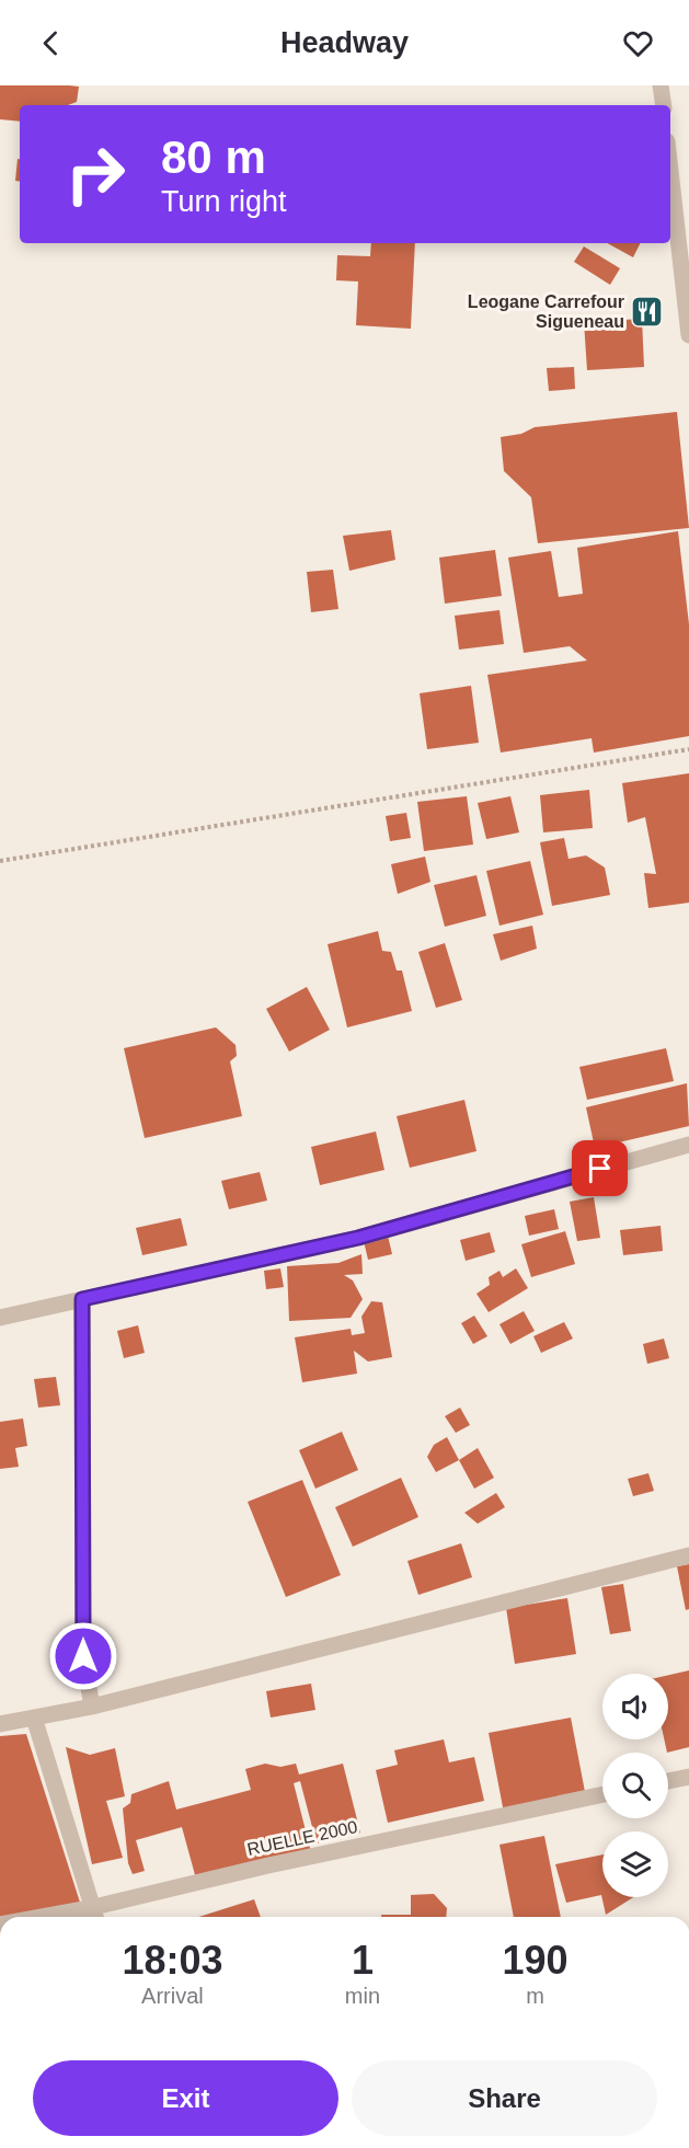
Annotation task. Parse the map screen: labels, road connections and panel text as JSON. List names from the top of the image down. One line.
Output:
{"streets":{"street":["RUELLE 2000"]},"places":{"restaurant":["Leogane Carrefour Sigueneau"]},"page":{"header":"Headway","turn":["80 m","Turn right"],"eta":["18:03","Arrival","1","min","190","m"],"buttons":["Exit","Share"]}}
